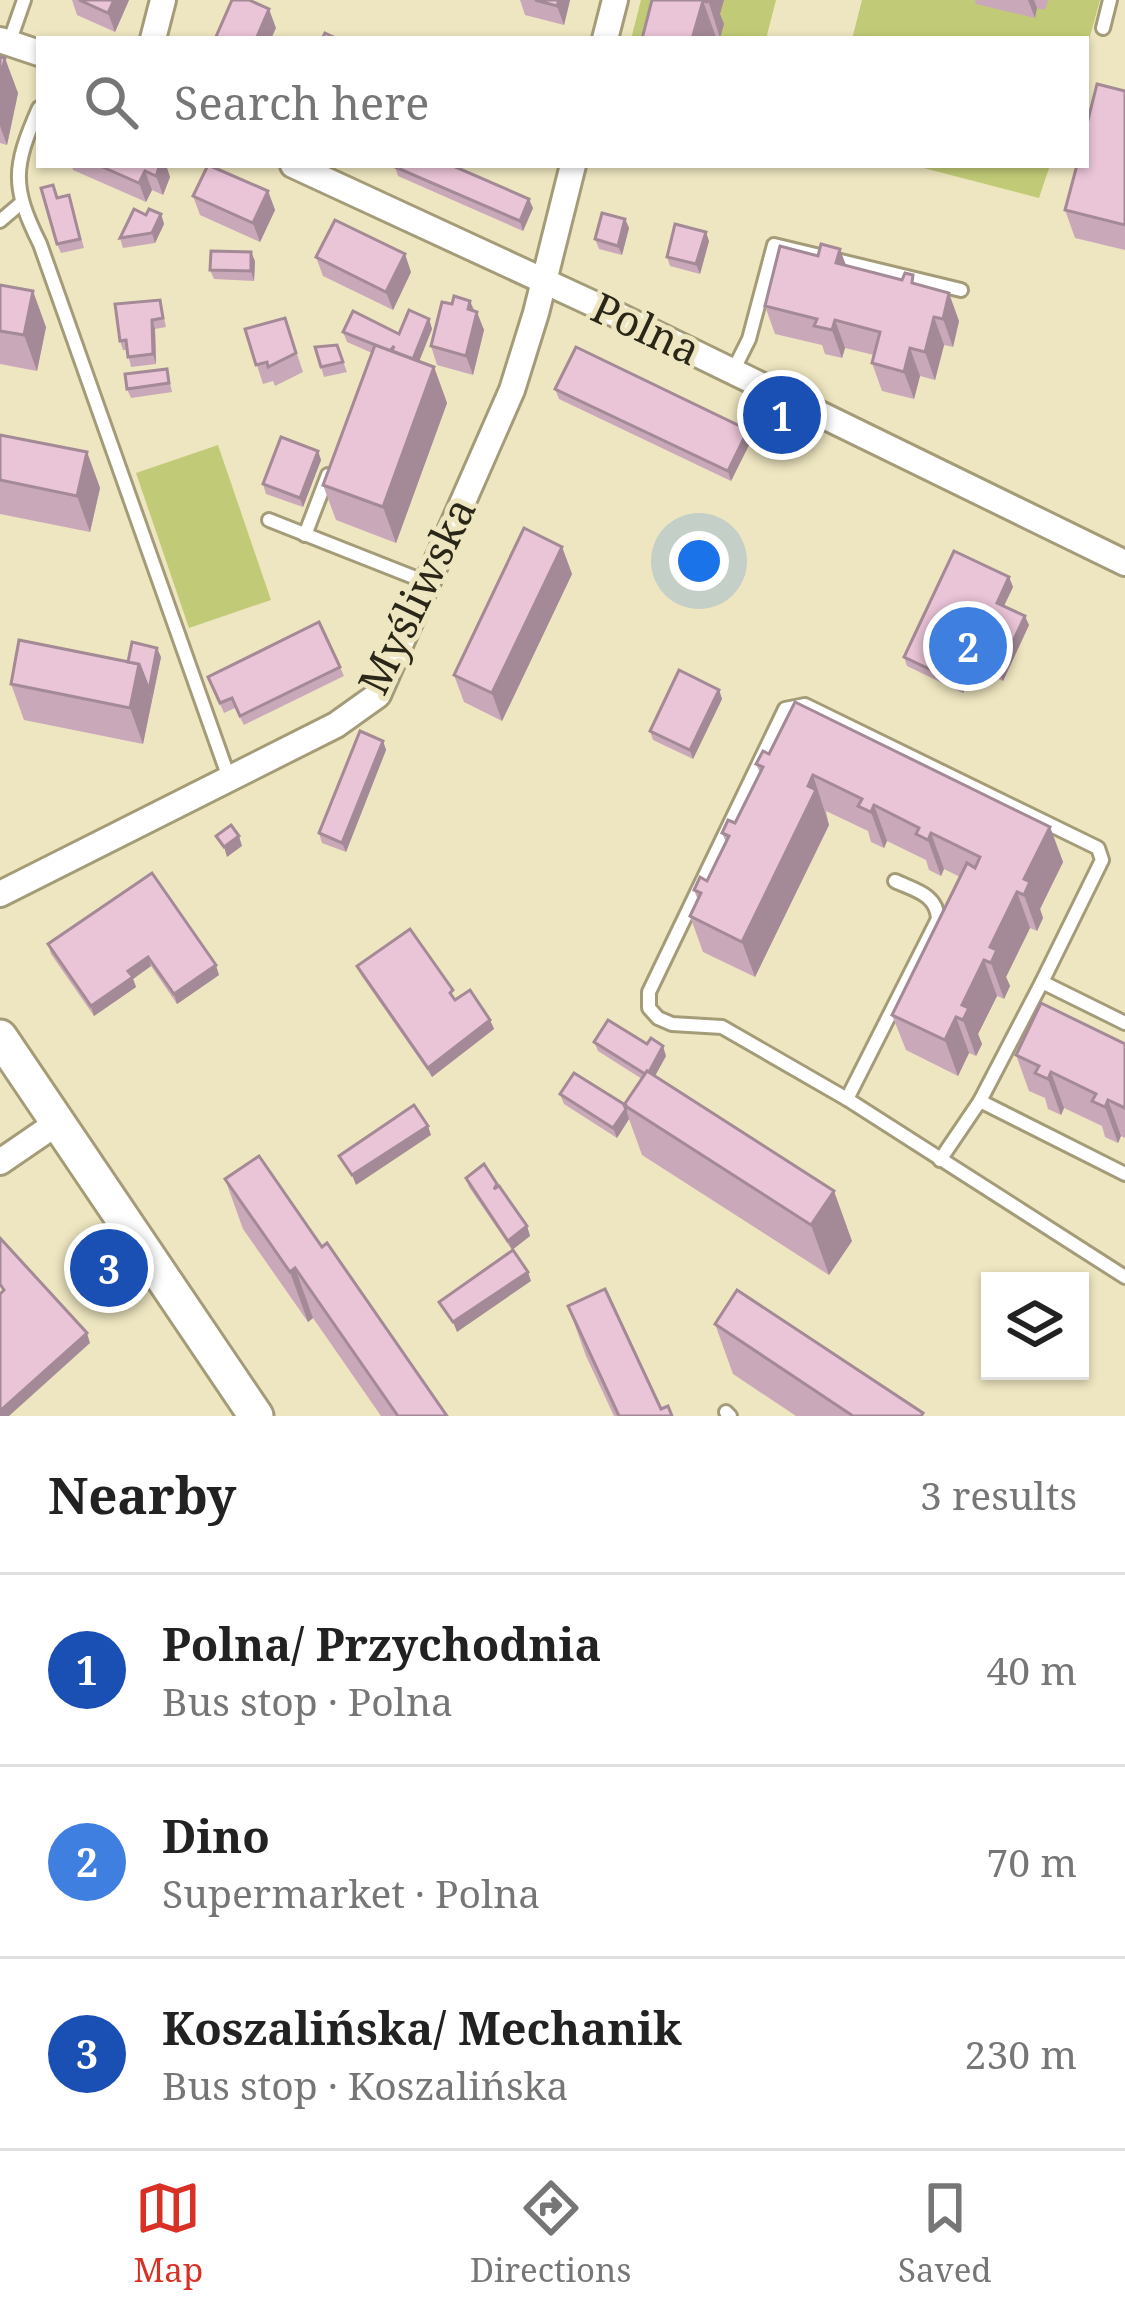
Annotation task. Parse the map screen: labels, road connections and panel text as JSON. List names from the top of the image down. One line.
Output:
{"streets":{"street":["Polna","Myśliwska"]},"crossings":[["Polna","Myśliwska"]],"page":{"search":"Search here","pins":["1","2","3"],"heading":["Nearby","3 results"],"list":[{"mark":"1","name":"Polna/ Przychodnia","note":"Bus stop · Polna","value":"40 m"},{"mark":"2","name":"Dino","note":"Supermarket · Polna","value":"70 m"},{"mark":"3","name":"Koszalińska/ Mechanik","note":"Bus stop · Koszalińska","value":"230 m"}],"nav":["Map","Directions","Saved"]}}
